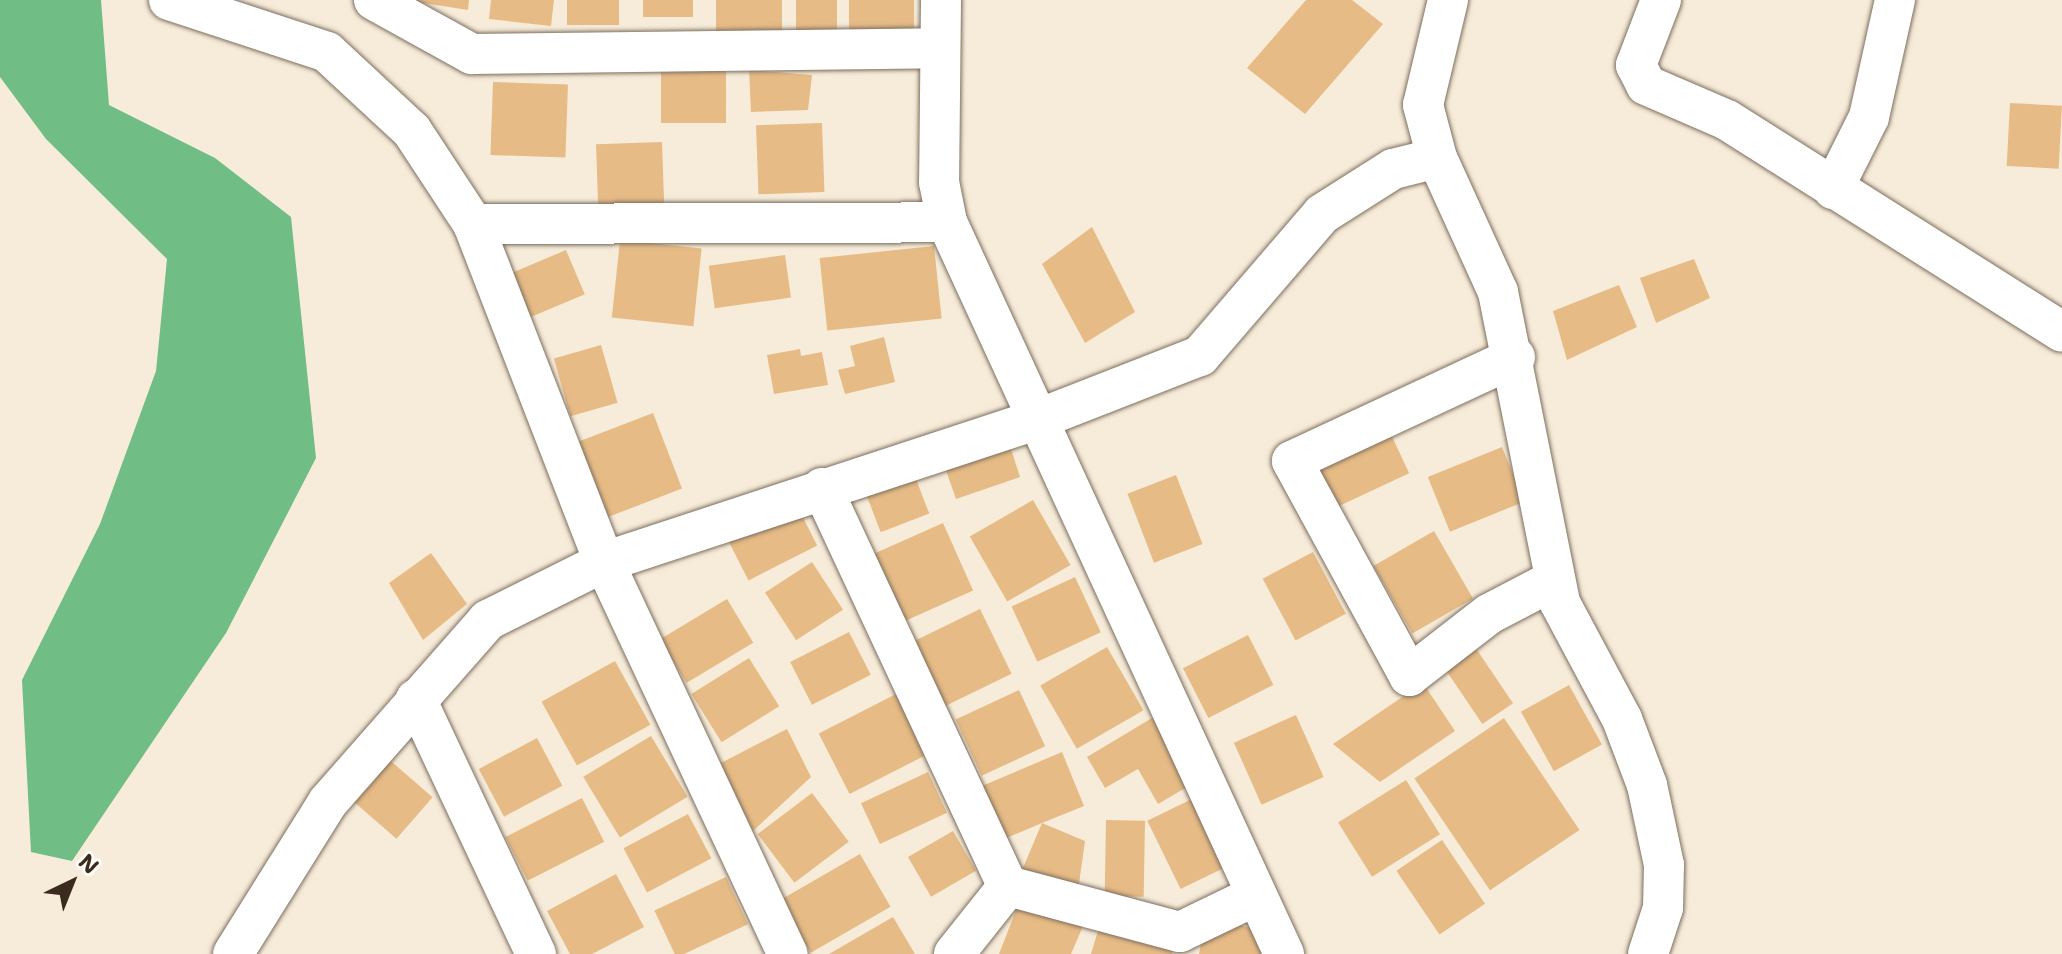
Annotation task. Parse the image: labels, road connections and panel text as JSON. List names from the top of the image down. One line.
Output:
{"north":"top right"}
